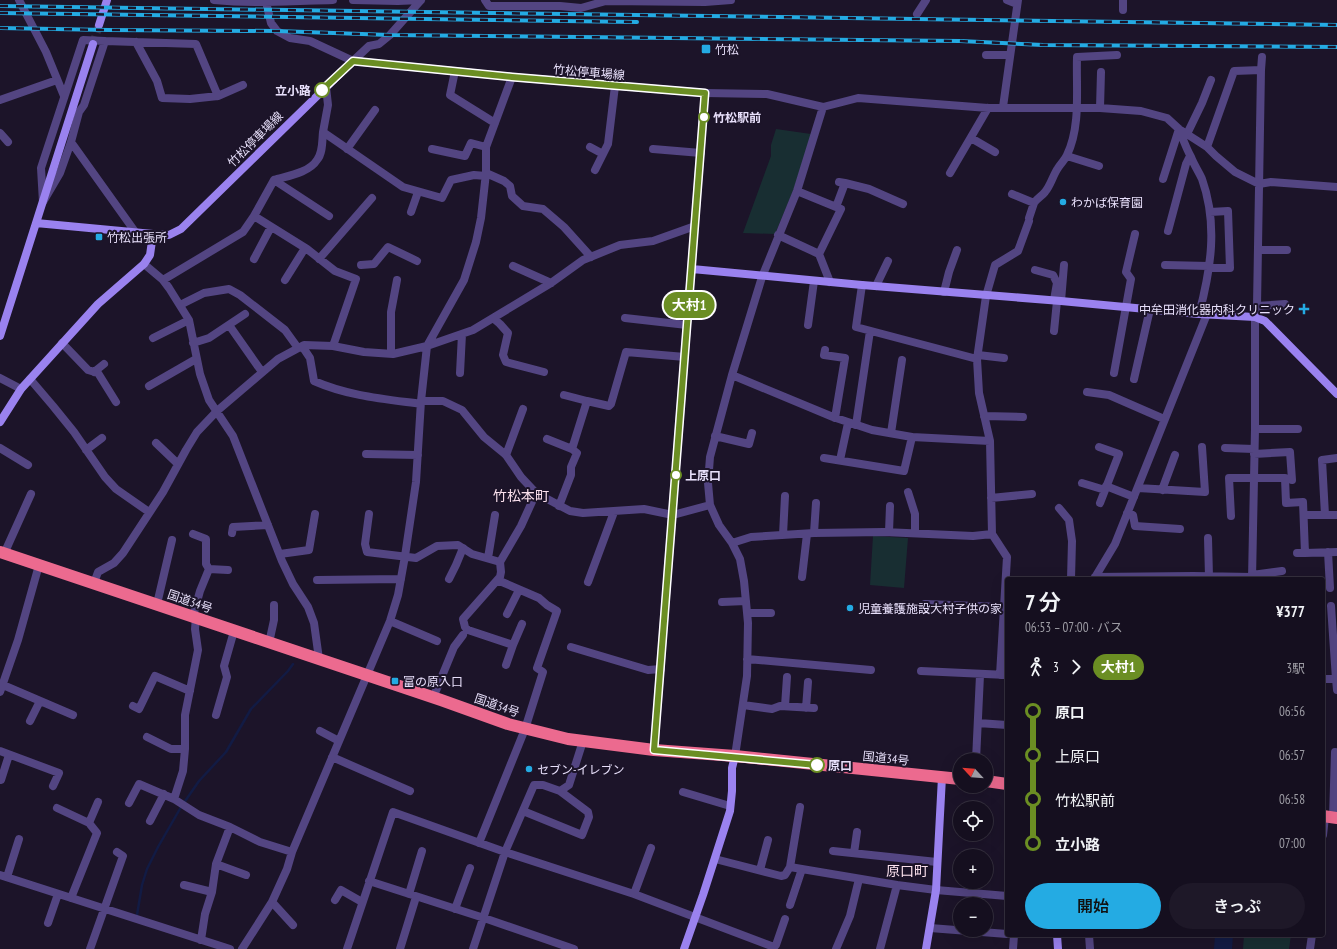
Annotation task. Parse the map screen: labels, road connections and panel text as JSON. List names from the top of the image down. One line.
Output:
{"streets":{"highway":["国道34号"],"street":["竹松停車場線"]},"districts":["竹松本町","原口町"],"places":{"transit":["竹松","竹松出張所","富の原入口"],"other":["立小路","竹松駅前","わかば保育園","上原口","児童養護施設大村子供の家","原口","セブン-イレブン"],"health":["中牟田消化器内科クリニック"]},"lines":["bus line 大村1"],"north":"top left","page":{"on_map":"大村1","heading":["7 分","06:53 – 07:00 · バス","¥377"],"legs":["3","大村1","3駅"],"list":[{"name":"原口","value":"06:56"},{"name":"上原口","value":"06:57"},{"name":"竹松駅前","value":"06:58"},{"name":"立小路","value":"07:00"}],"map_buttons":["+","−"],"buttons":["開始","きっぷ"]}}
